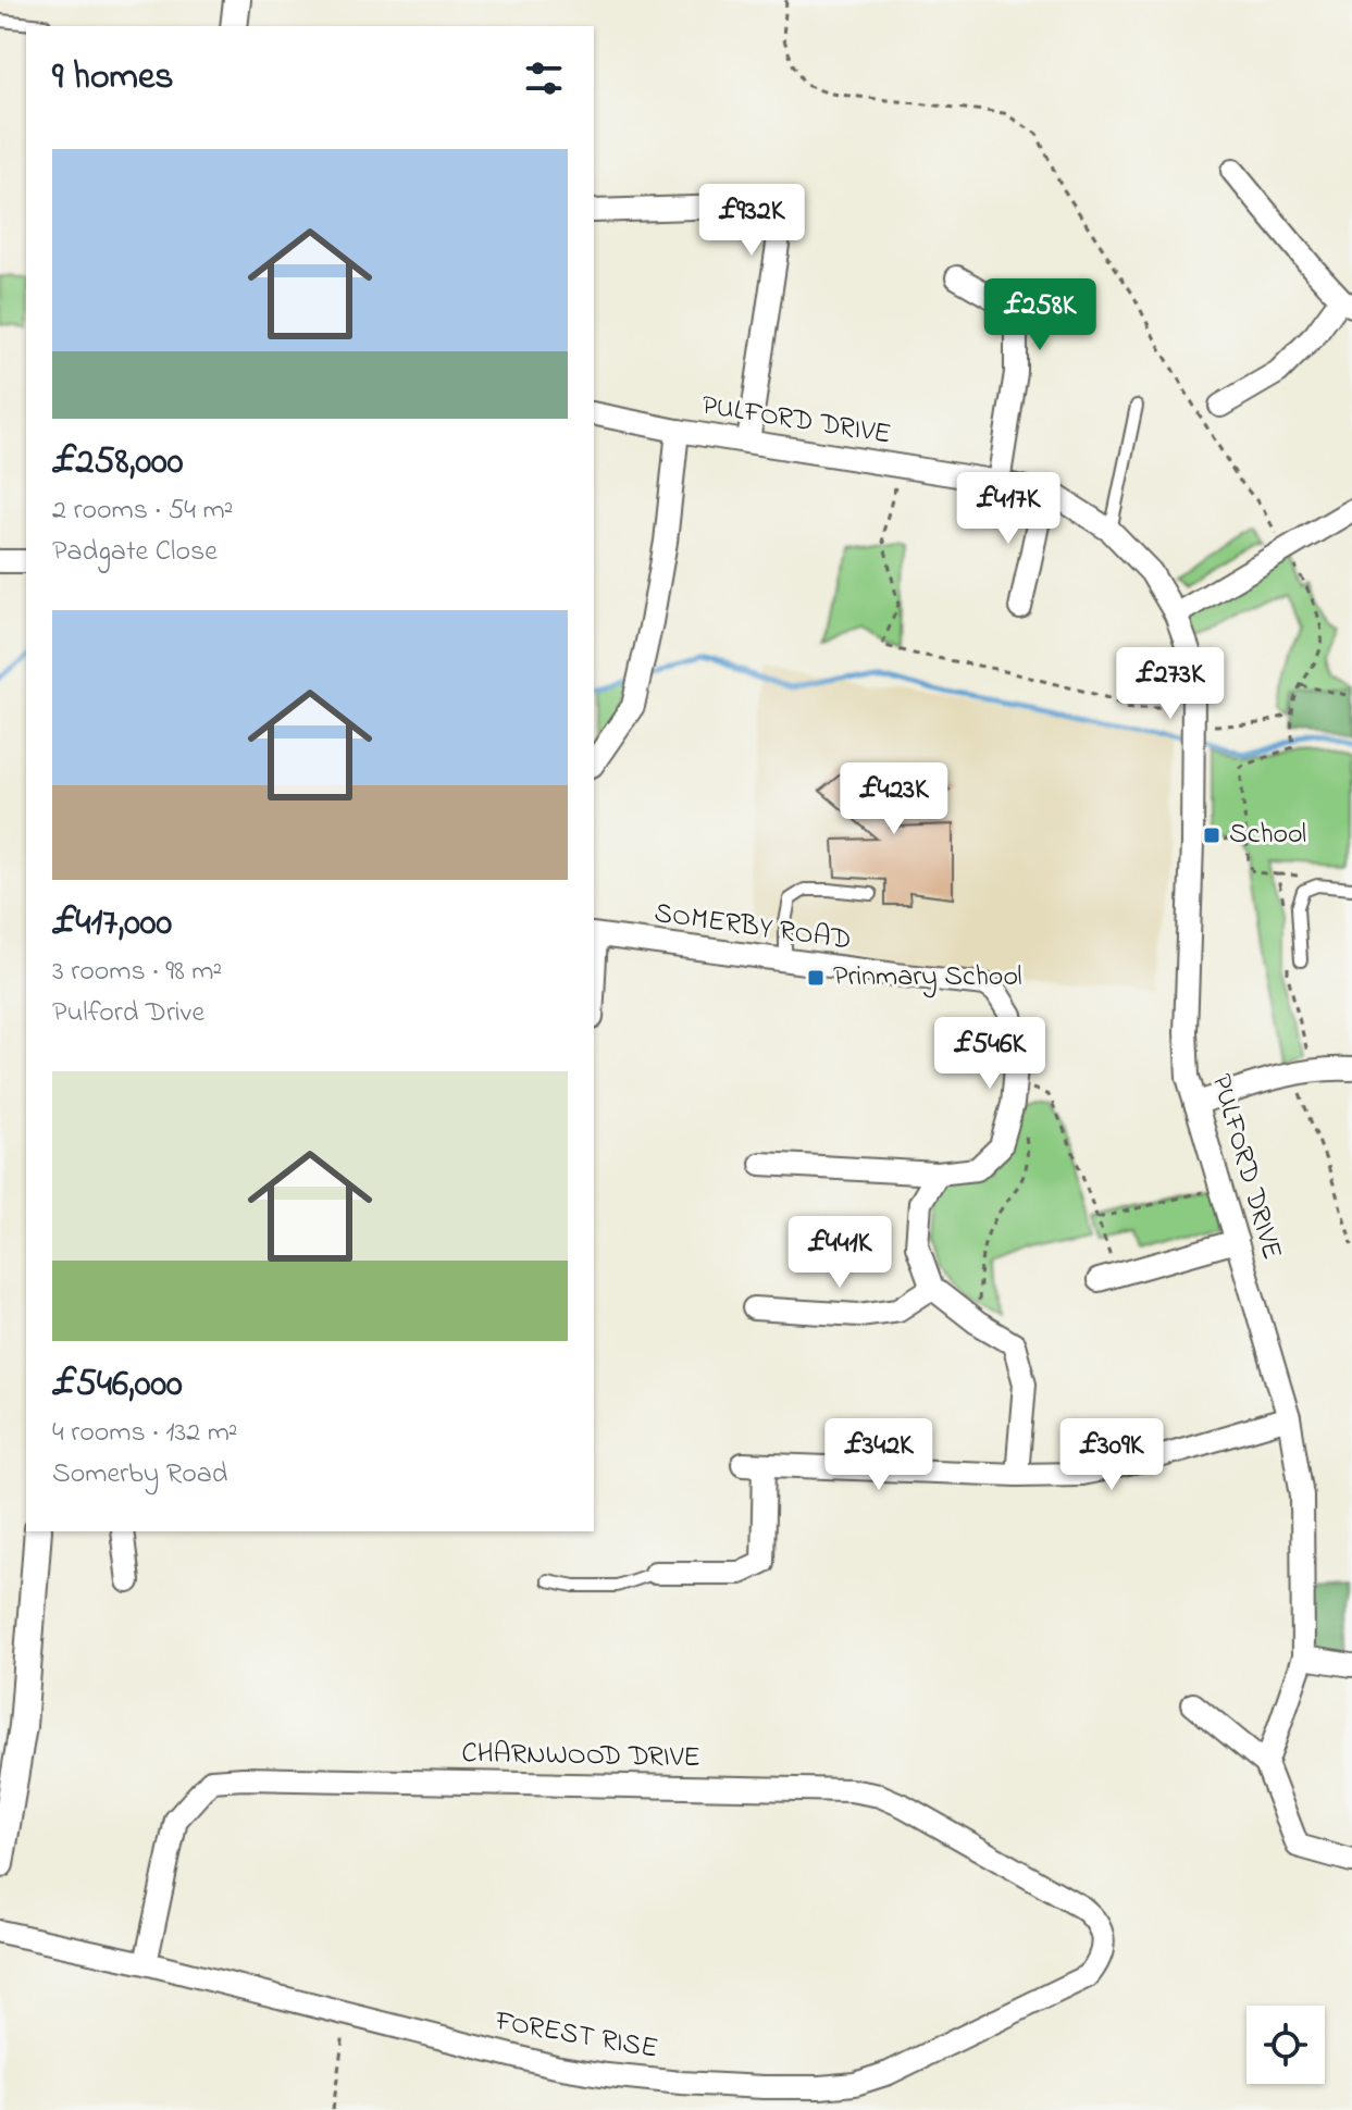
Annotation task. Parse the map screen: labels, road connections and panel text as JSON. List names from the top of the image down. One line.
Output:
{"streets":{"street":["PULFORD DRIVE","SOMERBY ROAD","CHARNWOOD DRIVE","FOREST RISE"]},"crossings":[["CHARNWOOD DRIVE","FOREST RISE"]],"places":{"transit":["School","Prinmary School"]},"page":{"heading":"9 homes","list":[{"name":"£258,000","note":"2 rooms · 54 m² · Padgate Close"},{"name":"£417,000","note":"3 rooms · 98 m² · Pulford Drive"},{"name":"£546,000","note":"4 rooms · 132 m² · Somerby Road"}],"price":["£932K","£258K","£417K","£273K","£423K","£546K","£441K","£342K","£309K"]}}
